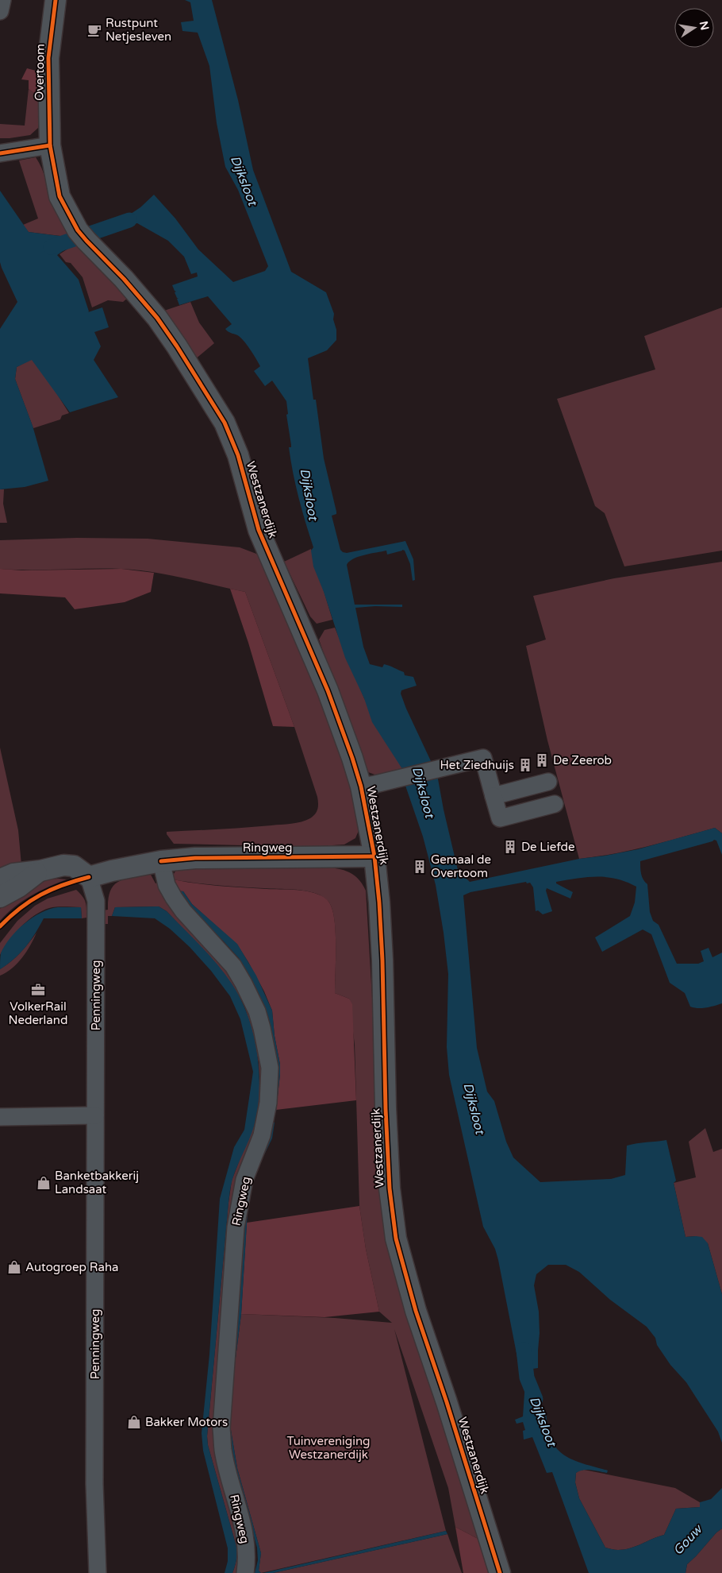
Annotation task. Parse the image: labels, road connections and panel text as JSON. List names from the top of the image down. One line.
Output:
{"streets":{"street":["Overtoom","Westzanerdijk","Ringweg","Penningweg"]},"crossings":[["Overtoom","Westzanerdijk"],["Westzanerdijk","Ringweg"],["Ringweg","Penningweg"]],"water":["Dijksloot","Gouw"],"parks":["Tuinvereniging Westzanerdijk"],"places":{"cafe":["Rustpunt Netjesleven"],"building":["De Zeerob","Het Ziedhuijs","De Liefde","Gemaal de Overtoom"],"office":["VolkerRail Nederland"],"shop":["Banketbakkerij Landsaat","Autogroep Raha","Bakker Motors"]},"north":"right"}
